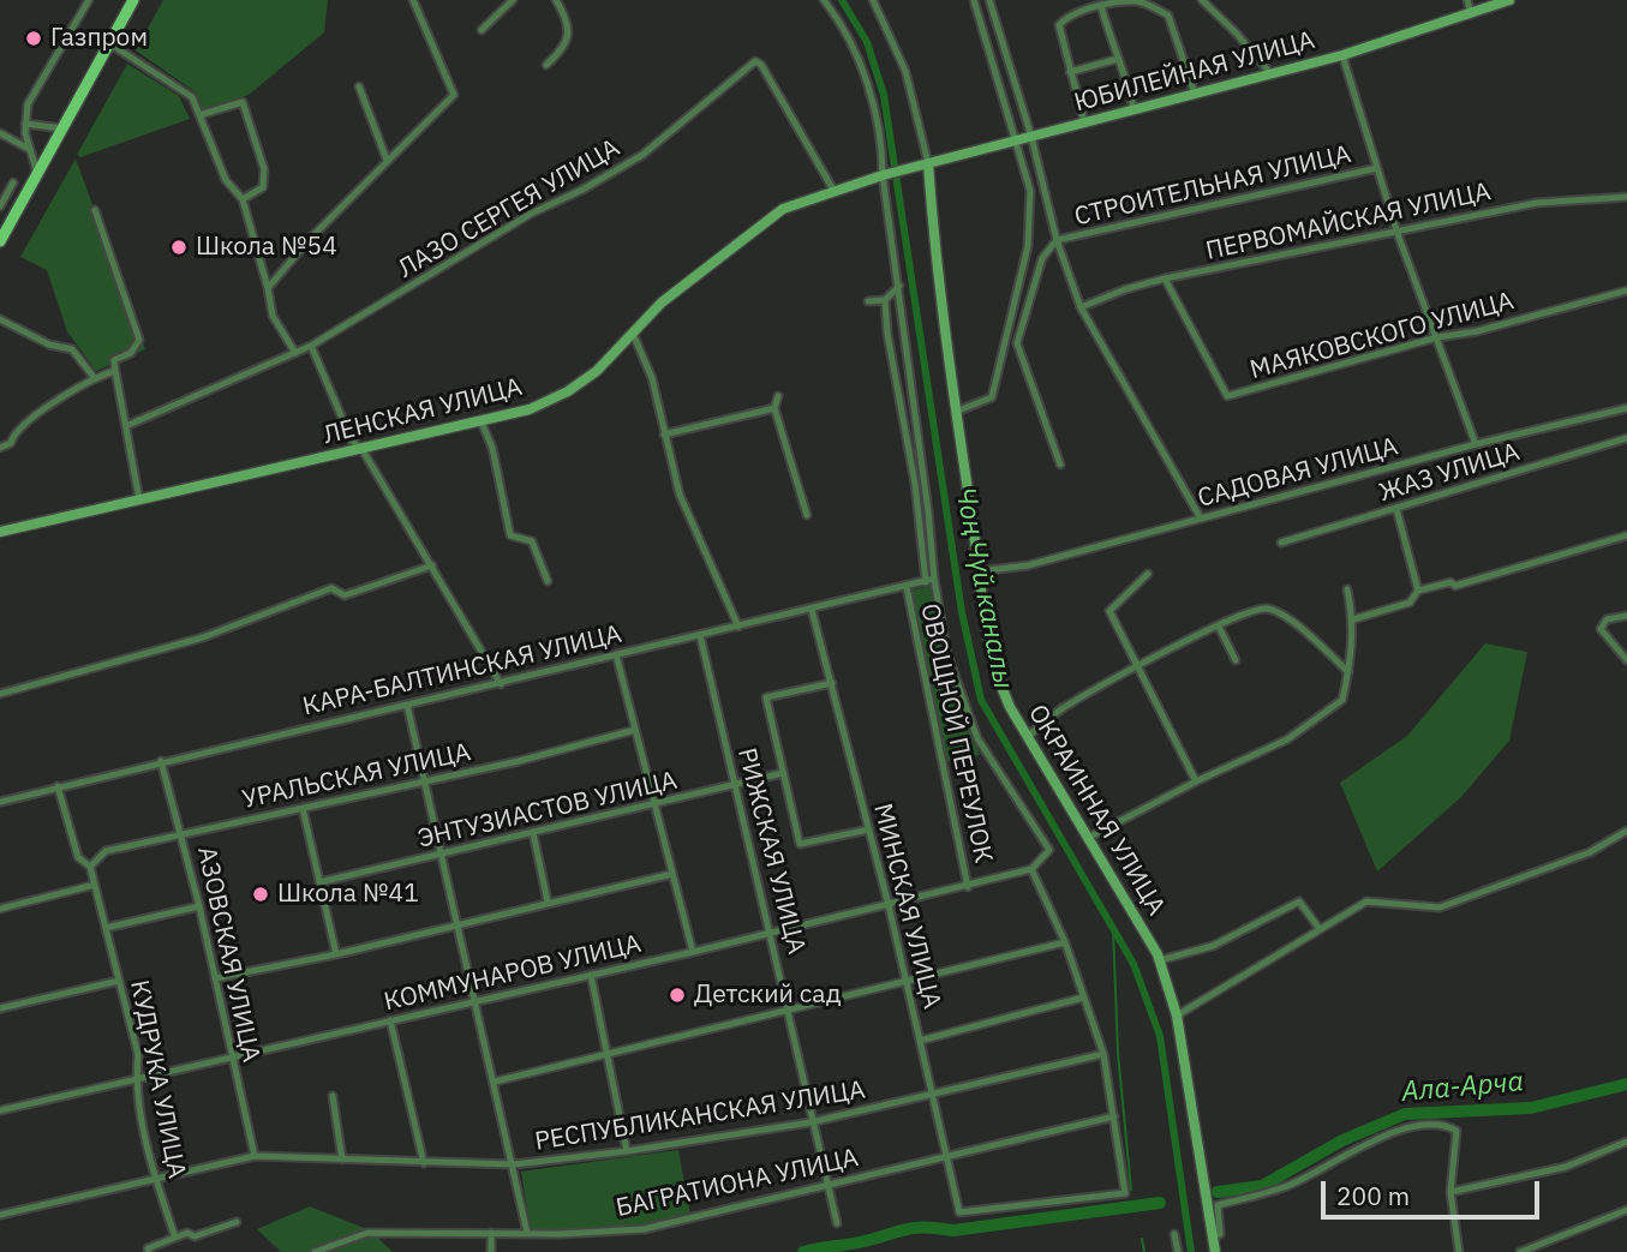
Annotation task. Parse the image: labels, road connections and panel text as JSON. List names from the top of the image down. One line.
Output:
{"streets":{"main road":["ЮБИЛЕЙНАЯ УЛИЦА","ЛЕНСКАЯ УЛИЦА","ОКРАИННАЯ УЛИЦА"],"street":["СТРОИТЕЛЬНАЯ УЛИЦА","ЛАЗО СЕРГЕЯ УЛИЦА","ПЕРВОМАЙСКАЯ УЛИЦА","МАЯКОВСКОГО УЛИЦА","САДОВАЯ УЛИЦА","ЖАЗ УЛИЦА","КАРА-БАЛТИНСКАЯ УЛИЦА","ОВОЩНОЙ ПЕРЕУЛОК","УРАЛЬСКАЯ УЛИЦА","ЭНТУЗИАСТОВ УЛИЦА","РИЖСКАЯ УЛИЦА","МИНСКАЯ УЛИЦА","АЗОВСКАЯ УЛИЦА","КОММУНАРОВ УЛИЦА","КУДРУКА УЛИЦА","РЕСПУБЛИКАНСКАЯ УЛИЦА","БАГРАТИОНА УЛИЦА"]},"crossings":[["ЮБИЛЕЙНАЯ УЛИЦА","ЛЕНСКАЯ УЛИЦА"],["ЮБИЛЕЙНАЯ УЛИЦА","ОКРАИННАЯ УЛИЦА"],["ЛАЗО СЕРГЕЯ УЛИЦА","ЛЕНСКАЯ УЛИЦА"],["ПЕРВОМАЙСКАЯ УЛИЦА","МАЯКОВСКОГО УЛИЦА"],["САДОВАЯ УЛИЦА","ОКРАИННАЯ УЛИЦА"],["КАРА-БАЛТИНСКАЯ УЛИЦА","ОВОЩНОЙ ПЕРЕУЛОК"],["КАРА-БАЛТИНСКАЯ УЛИЦА","РИЖСКАЯ УЛИЦА"],["КАРА-БАЛТИНСКАЯ УЛИЦА","МИНСКАЯ УЛИЦА"],["КАРА-БАЛТИНСКАЯ УЛИЦА","АЗОВСКАЯ УЛИЦА"],["КАРА-БАЛТИНСКАЯ УЛИЦА","КУДРУКА УЛИЦА"],["ОВОЩНОЙ ПЕРЕУЛОК","КОММУНАРОВ УЛИЦА"],["УРАЛЬСКАЯ УЛИЦА","АЗОВСКАЯ УЛИЦА"],["УРАЛЬСКАЯ УЛИЦА","КУДРУКА УЛИЦА"],["ЭНТУЗИАСТОВ УЛИЦА","РИЖСКАЯ УЛИЦА"],["РИЖСКАЯ УЛИЦА","КОММУНАРОВ УЛИЦА"],["РИЖСКАЯ УЛИЦА","РЕСПУБЛИКАНСКАЯ УЛИЦА"],["РИЖСКАЯ УЛИЦА","БАГРАТИОНА УЛИЦА"],["МИНСКАЯ УЛИЦА","КОММУНАРОВ УЛИЦА"],["МИНСКАЯ УЛИЦА","РЕСПУБЛИКАНСКАЯ УЛИЦА"],["МИНСКАЯ УЛИЦА","БАГРАТИОНА УЛИЦА"],["АЗОВСКАЯ УЛИЦА","КОММУНАРОВ УЛИЦА"],["АЗОВСКАЯ УЛИЦА","РЕСПУБЛИКАНСКАЯ УЛИЦА"],["КОММУНАРОВ УЛИЦА","КУДРУКА УЛИЦА"],["КУДРУКА УЛИЦА","РЕСПУБЛИКАНСКАЯ УЛИЦА"]],"water":["Чоң Чүй каналы","Ала-Арча"],"places":["Газпром","Школа №54","Школа №41","Детский сад"],"scale_bar":"200 m"}
